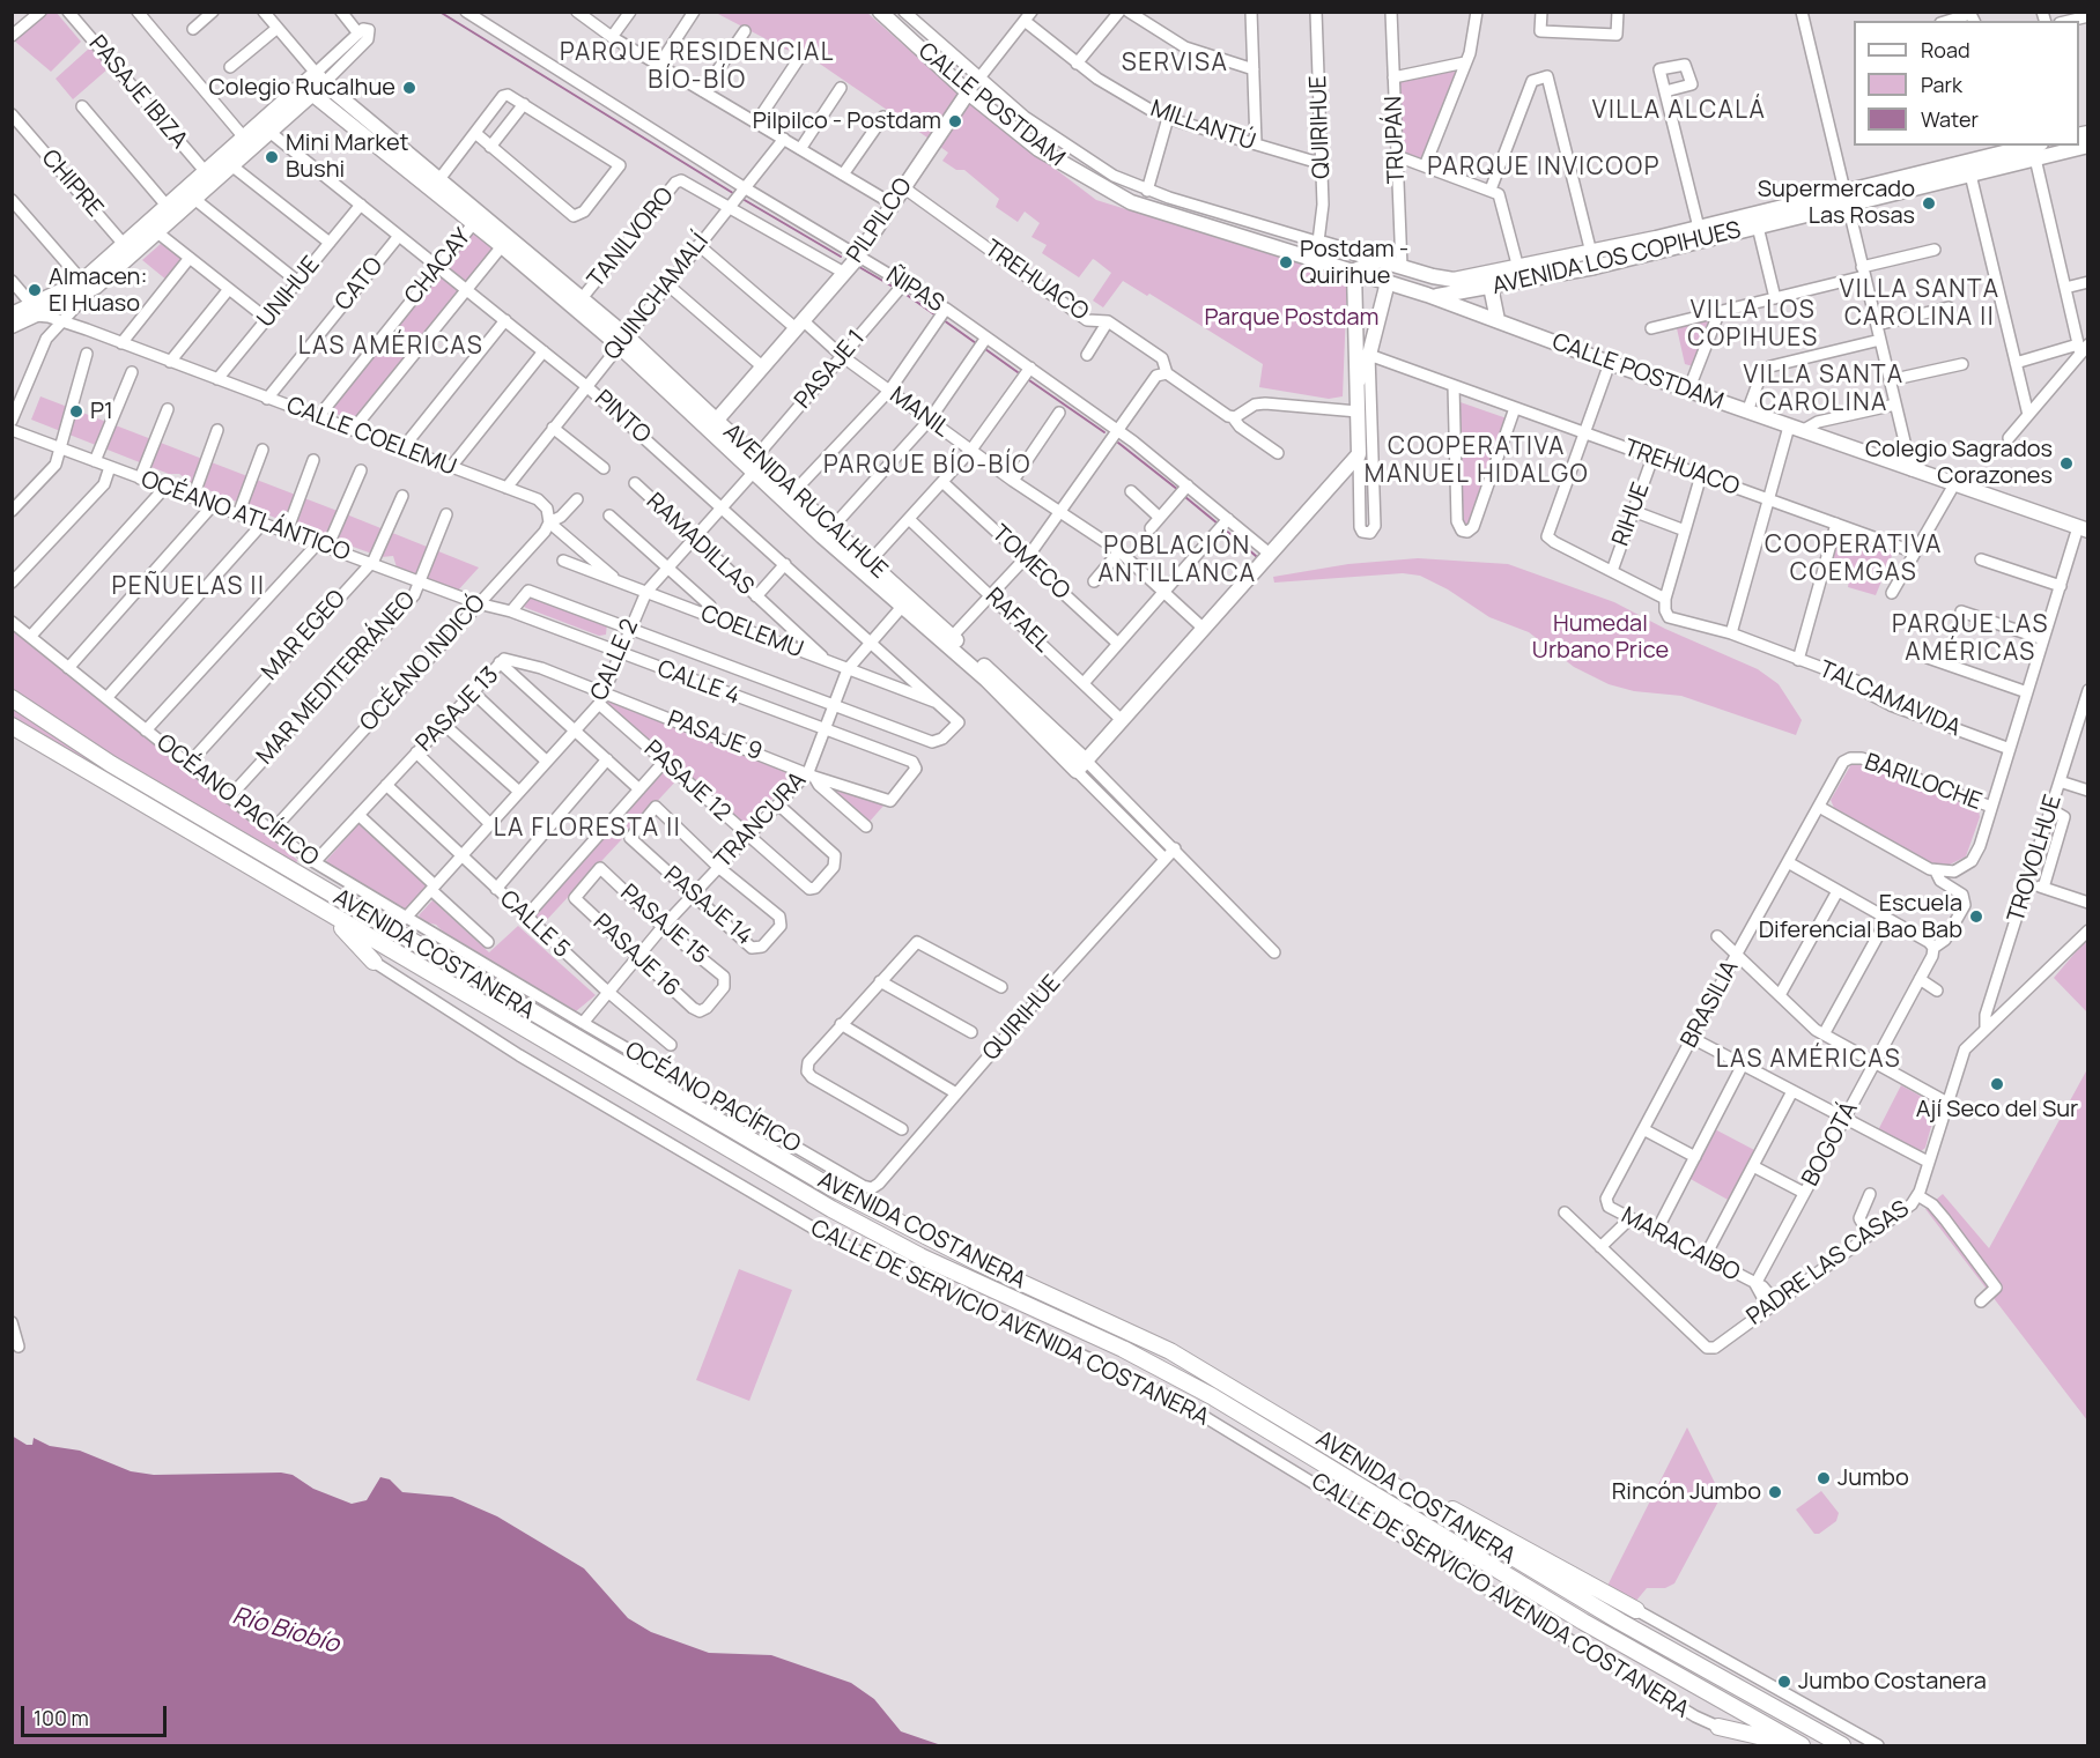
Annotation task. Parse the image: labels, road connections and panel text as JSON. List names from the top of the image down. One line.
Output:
{"streets":{"main road":["AVENIDA COSTANERA"],"street":["PASAJE IBIZA","CALLE POSTDAM","MILLANTÚ","QUIRIHUE","TRUPÁN","CHIPRE","PILPILCO","TANILVORO","AVENIDA LOS COPIHUES","CHACAY","TREHUACO","CATO","ÑIPAS","UNIHUE","QUINCHAMALÍ","PASAJE 1","MANIL","PINTO","CALLE COELEMU","AVENIDA RUCALHUE","RIHUE","OCÉANO ATLÁNTICO","RAMADILLAS","TOMECO","RAFAEL","COELEMU","MAR EGEO","CALLE 2","OCÉANO INDICÓ","MAR MEDITERRÁNEO","CALLE 4","TALCAMAVIDA","PASAJE 13","PASAJE 9","PASAJE 12","BARILOCHE","OCÉANO PACÍFICO","TRANCURA","TROVOLHUE","PASAJE 14","CALLE 5","PASAJE 15","PASAJE 16","BRASILIA","BOGOTÁ","MARACAIBO","PADRE LAS CASAS","CALLE DE SERVICIO AVENIDA COSTANERA"]},"crossings":[["CALLE POSTDAM","QUIRIHUE"],["CALLE POSTDAM","TRUPÁN"],["CALLE POSTDAM","PILPILCO"],["CALLE POSTDAM","AVENIDA LOS COPIHUES"],["MILLANTÚ","QUIRIHUE"],["MILLANTÚ","PILPILCO"],["QUIRIHUE","AVENIDA RUCALHUE"],["QUIRIHUE","OCÉANO PACÍFICO"],["PILPILCO","TREHUACO"],["PILPILCO","ÑIPAS"],["PILPILCO","MANIL"],["PILPILCO","AVENIDA RUCALHUE"],["TANILVORO","QUINCHAMALÍ"],["TANILVORO","AVENIDA RUCALHUE"],["CHACAY","PINTO"],["CHACAY","CALLE COELEMU"],["CHACAY","AVENIDA RUCALHUE"],["TREHUACO","RIHUE"],["CATO","PINTO"],["CATO","CALLE COELEMU"],["ÑIPAS","QUINCHAMALÍ"],["ÑIPAS","PASAJE 1"],["UNIHUE","PINTO"],["UNIHUE","CALLE COELEMU"],["QUINCHAMALÍ","MANIL"],["QUINCHAMALÍ","PINTO"],["QUINCHAMALÍ","CALLE COELEMU"],["QUINCHAMALÍ","AVENIDA RUCALHUE"],["PASAJE 1","MANIL"],["PASAJE 1","AVENIDA RUCALHUE"],["PINTO","COELEMU"],["PINTO","CALLE 2"],["PINTO","TRANCURA"],["CALLE COELEMU","COELEMU"],["CALLE COELEMU","OCÉANO INDICÓ"],["AVENIDA RUCALHUE","CALLE 2"],["AVENIDA RUCALHUE","TRANCURA"],["OCÉANO ATLÁNTICO","MAR EGEO"],["OCÉANO ATLÁNTICO","OCÉANO INDICÓ"],["OCÉANO ATLÁNTICO","MAR MEDITERRÁNEO"],["OCÉANO ATLÁNTICO","CALLE 4"],["RAMADILLAS","COELEMU"],["RAMADILLAS","CALLE 2"],["COELEMU","CALLE 2"],["COELEMU","TRANCURA"],["MAR EGEO","OCÉANO PACÍFICO"],["CALLE 2","CALLE 4"],["CALLE 2","PASAJE 13"],["CALLE 2","PASAJE 9"],["CALLE 2","PASAJE 12"],["CALLE 2","OCÉANO PACÍFICO"],["CALLE 2","CALLE 5"],["OCÉANO INDICÓ","CALLE 4"],["OCÉANO INDICÓ","OCÉANO PACÍFICO"],["MAR MEDITERRÁNEO","OCÉANO PACÍFICO"],["CALLE 4","PASAJE 9"],["CALLE 4","TRANCURA"],["PASAJE 13","PASAJE 9"],["PASAJE 13","OCÉANO PACÍFICO"],["PASAJE 13","CALLE 5"],["PASAJE 9","PASAJE 12"],["PASAJE 9","TRANCURA"],["PASAJE 12","TRANCURA"],["BARILOCHE","BRASILIA"],["BARILOCHE","BOGOTÁ"],["OCÉANO PACÍFICO","TRANCURA"],["TRANCURA","PASAJE 14"],["TRANCURA","CALLE 5"],["TRANCURA","PASAJE 15"],["TRANCURA","PASAJE 16"],["TROVOLHUE","PADRE LAS CASAS"],["PASAJE 15","PASAJE 16"],["BRASILIA","MARACAIBO"],["BOGOTÁ","MARACAIBO"],["MARACAIBO","PADRE LAS CASAS"]],"districts":["PARQUE RESIDENCIAL BÍO-BÍO","SERVISA","VILLA ALCALÁ","PARQUE INVICOOP","VILLA SANTA CAROLINA II","VILLA LOS COPIHUES","LAS AMÉRICAS","VILLA SANTA CAROLINA","COOPERATIVA MANUEL HIDALGO","PARQUE BÍO-BÍO","COOPERATIVA COEMGAS","POBLACIÓN ANTILLANCA","PEÑUELAS II","PARQUE LAS AMÉRICAS","LA FLORESTA II","LAS AMÉRICAS"],"water":["Río Biobío"],"parks":["Parque Postdam","Humedal Urbano Price"],"places":["Colegio Rucalhue","Pilpilco - Postdam","Mini Market Bushi","Supermercado Las Rosas","Postdam - Quirihue","Almacen: El Huaso","P1","Colegio Sagrados Corazones","Escuela Diferencial Bao Bab","Ají Seco del Sur","Jumbo","Rincón Jumbo","Jumbo Costanera"],"legend":["Road","Park","Water"],"scale_bar":"100 m"}
